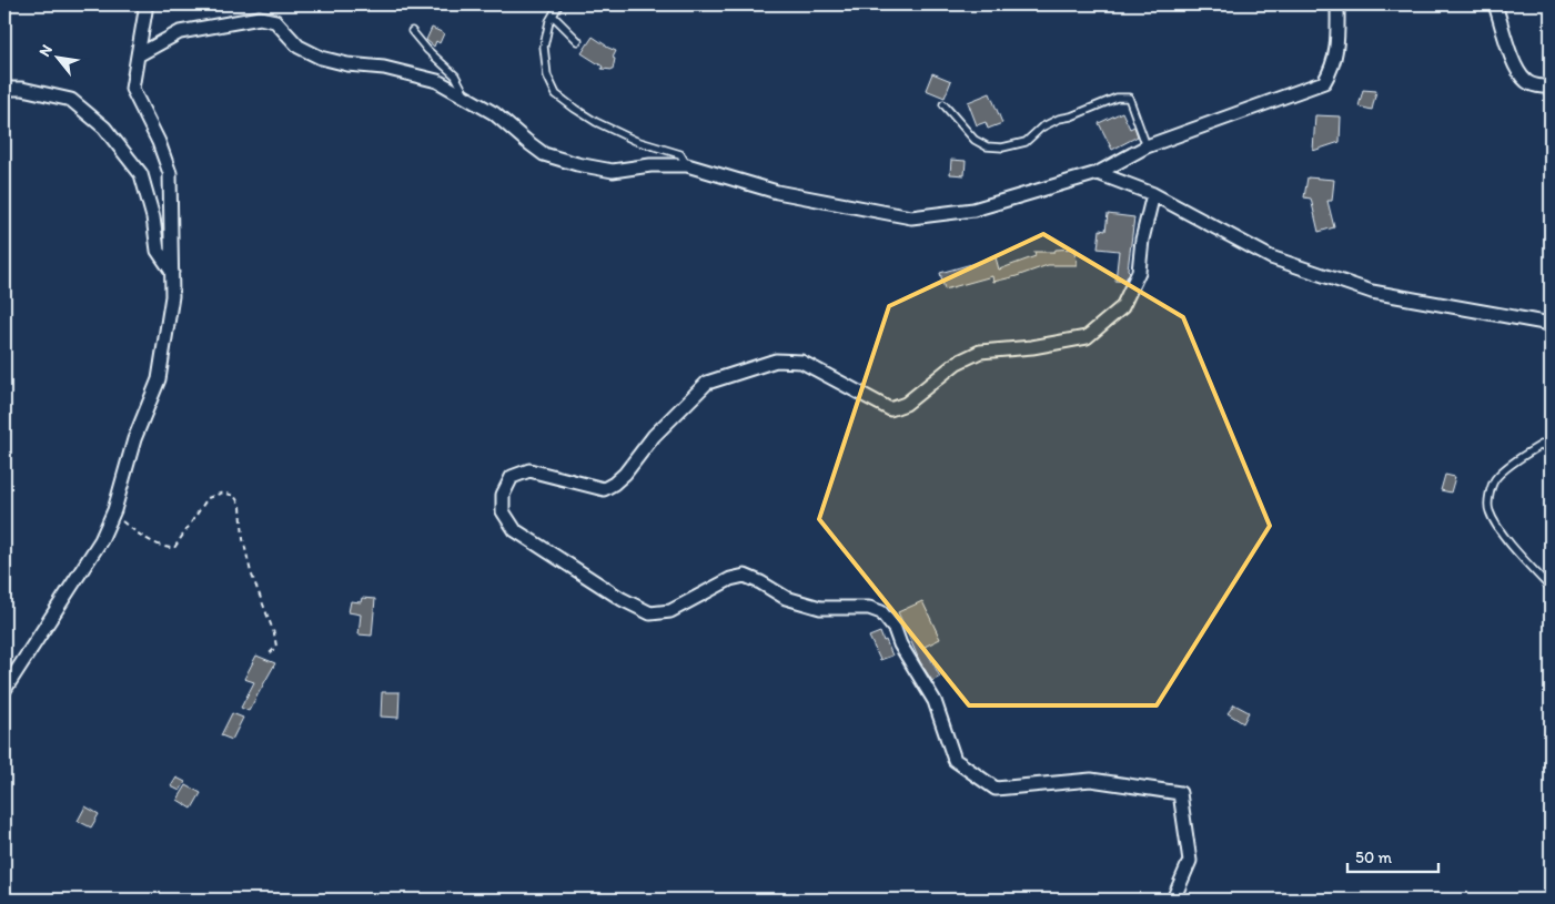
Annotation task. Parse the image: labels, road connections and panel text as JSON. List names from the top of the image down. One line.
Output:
{"scale_bar":"50 m","north":"top left"}
